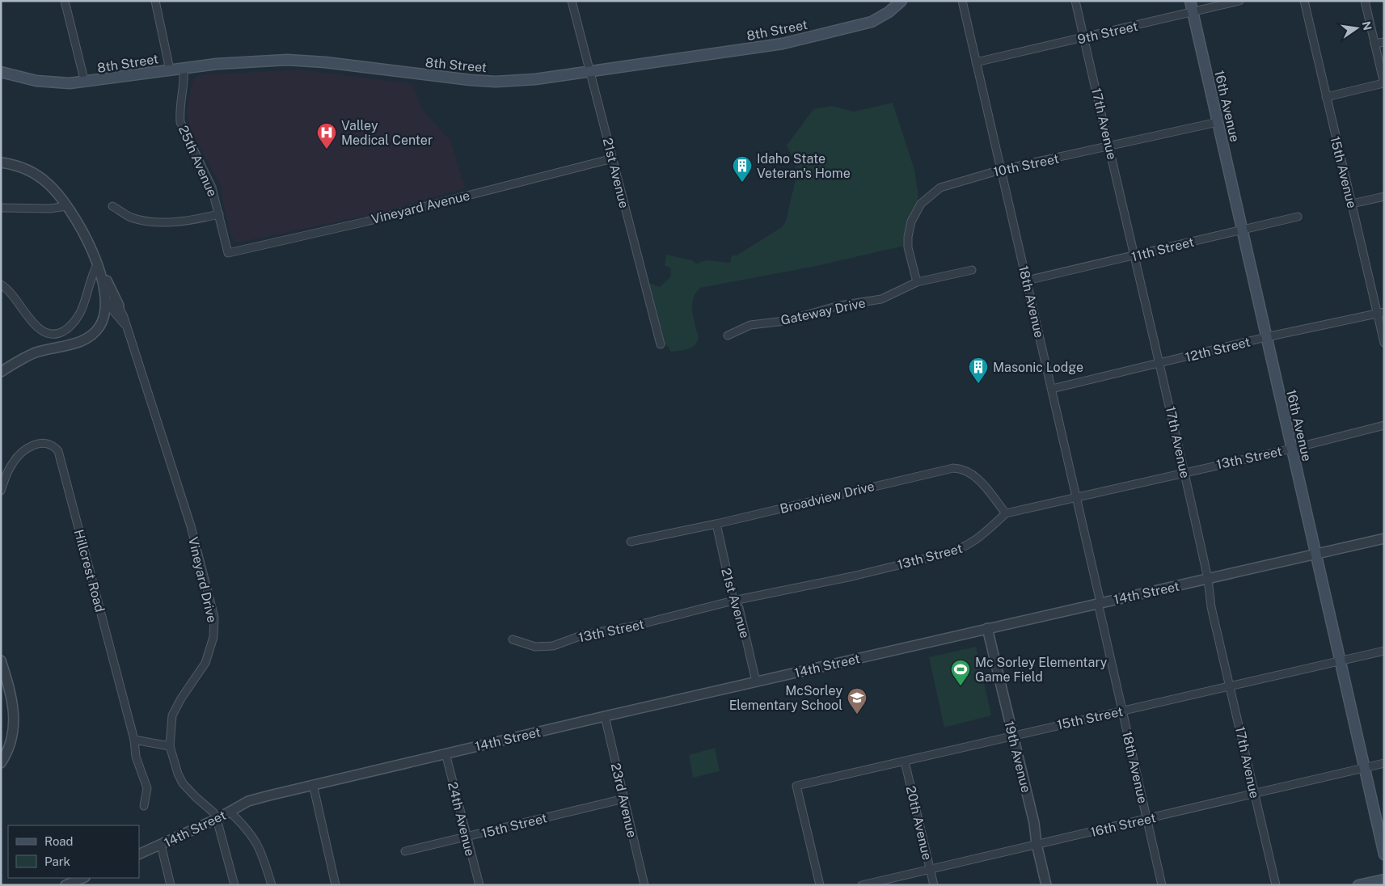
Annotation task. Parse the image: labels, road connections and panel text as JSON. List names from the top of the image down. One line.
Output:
{"streets":{"main road":["8th Street","16th Avenue"],"street":["9th Street","17th Avenue","25th Avenue","10th Street","15th Avenue","21st Avenue","Vineyard Avenue","11th Street","18th Avenue","Gateway Drive","12th Street","13th Street","Broadview Drive","Hillcrest Road","Vineyard Drive","14th Street","15th Street","19th Avenue","23rd Avenue","24th Avenue","20th Avenue","16th Street"]},"crossings":[["8th Street","25th Avenue"],["8th Street","21st Avenue"],["9th Street","16th Avenue"],["9th Street","17th Avenue"],["9th Street","18th Avenue"],["16th Avenue","10th Street"],["16th Avenue","11th Street"],["16th Avenue","12th Street"],["16th Avenue","13th Street"],["16th Avenue","14th Street"],["16th Avenue","15th Street"],["16th Avenue","16th Street"],["17th Avenue","10th Street"],["17th Avenue","11th Street"],["17th Avenue","12th Street"],["17th Avenue","13th Street"],["17th Avenue","14th Street"],["17th Avenue","15th Street"],["17th Avenue","16th Street"],["25th Avenue","Vineyard Avenue"],["10th Street","18th Avenue"],["10th Street","Gateway Drive"],["15th Avenue","12th Street"],["21st Avenue","Vineyard Avenue"],["21st Avenue","13th Street"],["21st Avenue","Broadview Drive"],["21st Avenue","14th Street"],["11th Street","18th Avenue"],["18th Avenue","12th Street"],["18th Avenue","13th Street"],["18th Avenue","14th Street"],["18th Avenue","15th Street"],["18th Avenue","16th Street"],["13th Street","Broadview Drive"],["Vineyard Drive","14th Street"],["14th Street","19th Avenue"],["14th Street","23rd Avenue"],["14th Street","24th Avenue"],["15th Street","19th Avenue"],["15th Street","23rd Avenue"],["15th Street","24th Avenue"],["15th Street","20th Avenue"],["19th Avenue","16th Street"],["20th Avenue","16th Street"]],"places":{"hospital":["Valley Medical Center"],"building":["Idaho State Veteran's Home","Masonic Lodge"],"sports":["Mc Sorley Elementary Game Field"],"school or university":["McSorley Elementary School"]},"legend":["Road","Park"],"north":"right"}
